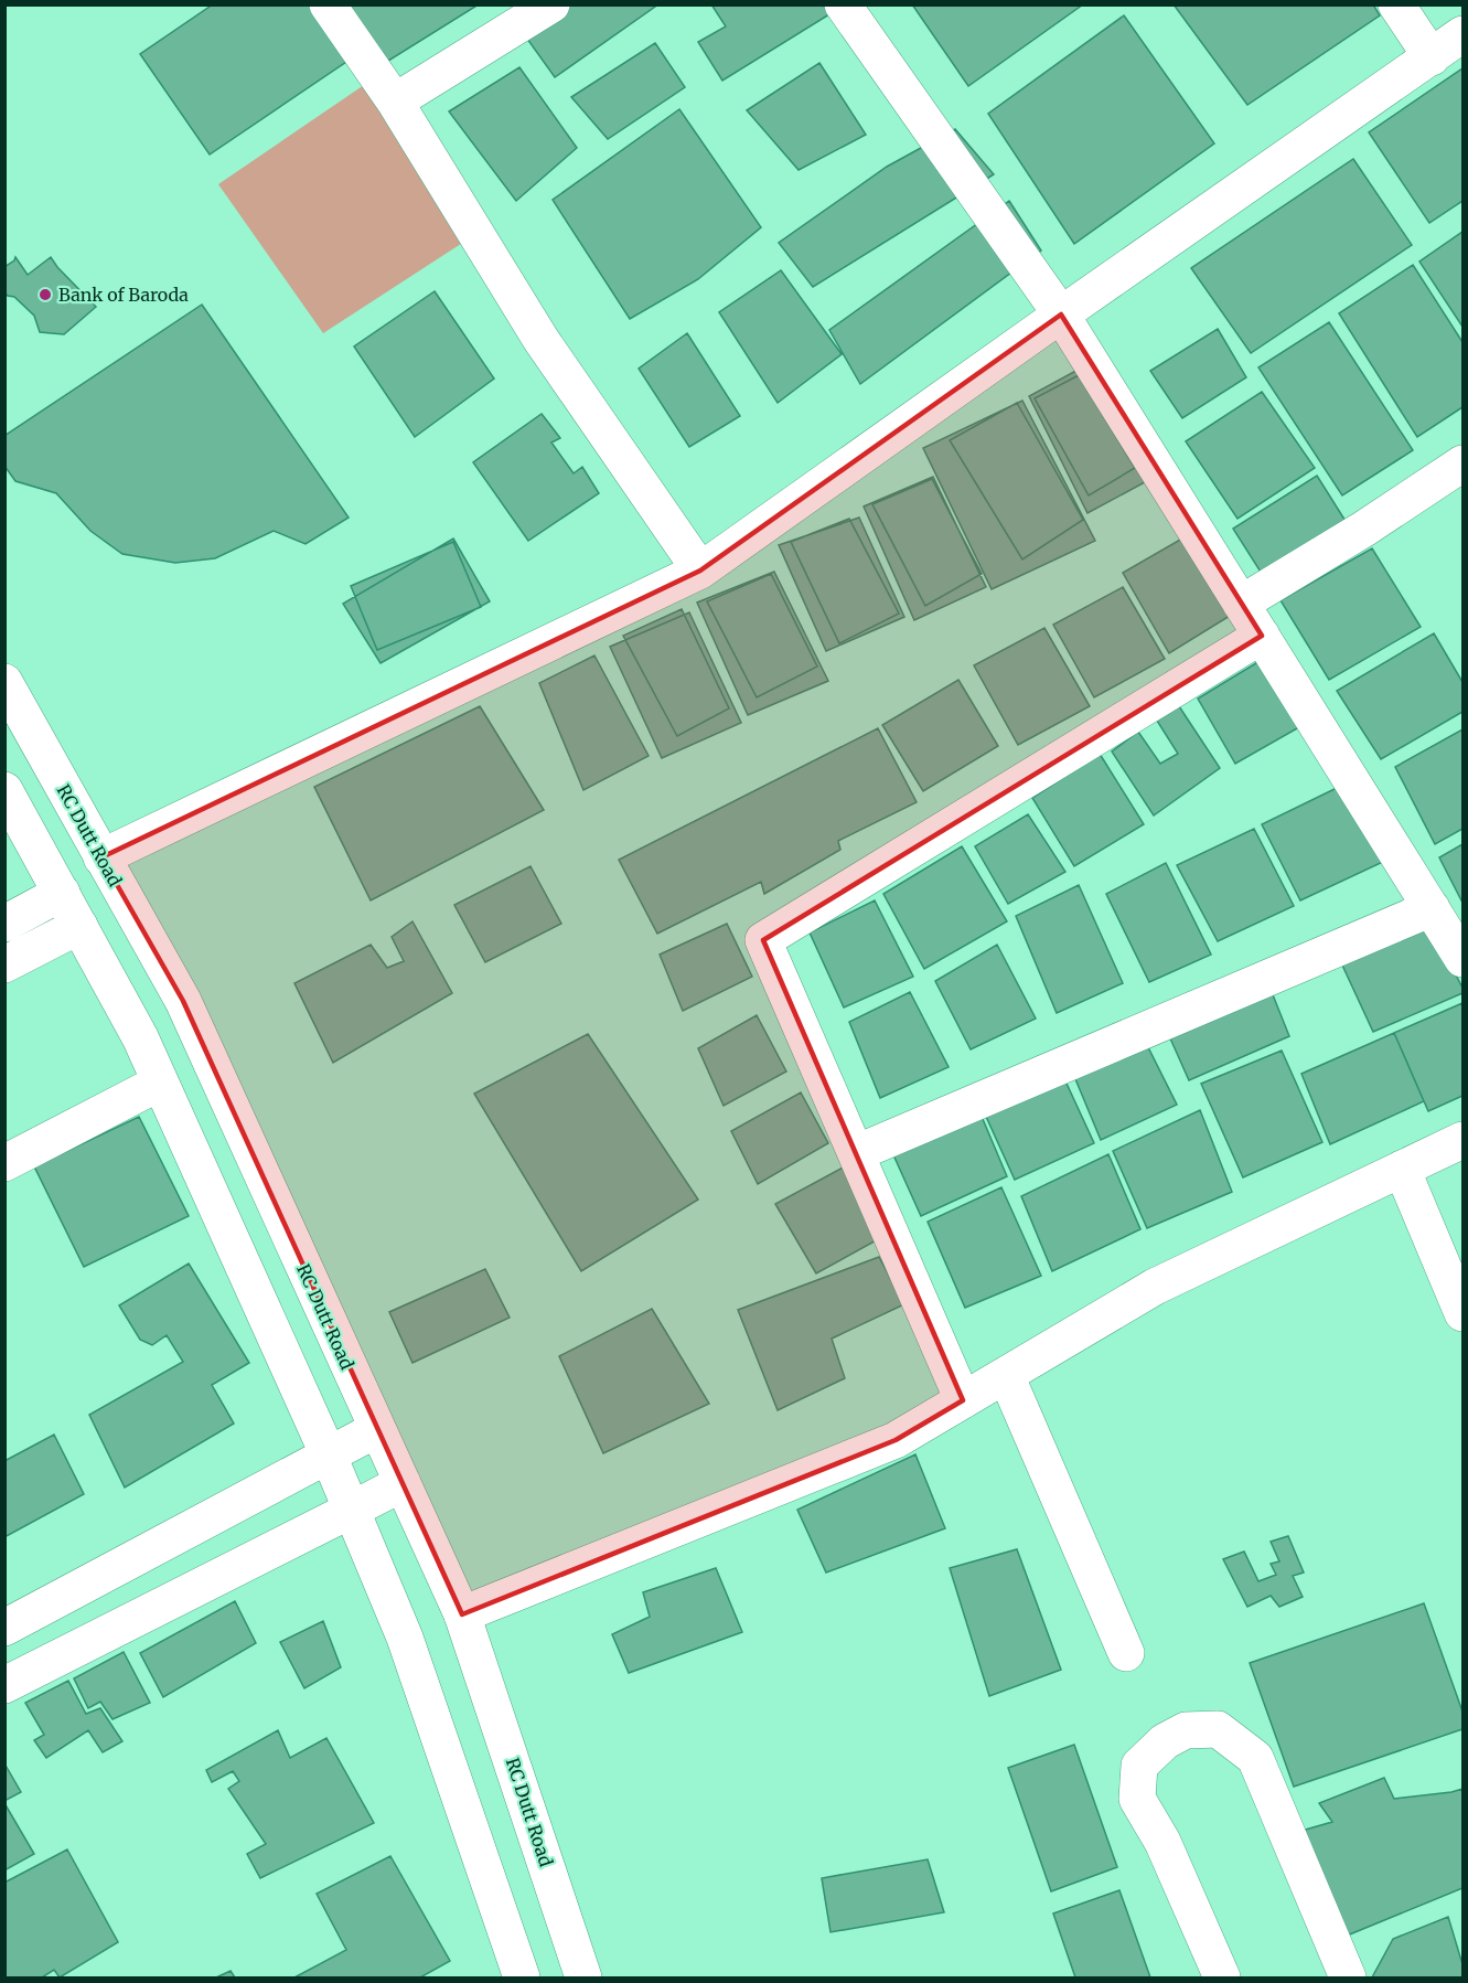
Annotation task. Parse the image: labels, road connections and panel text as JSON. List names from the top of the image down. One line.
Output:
{"streets":{"street":["RC Dutt Road"]},"places":["Bank of Baroda"]}
